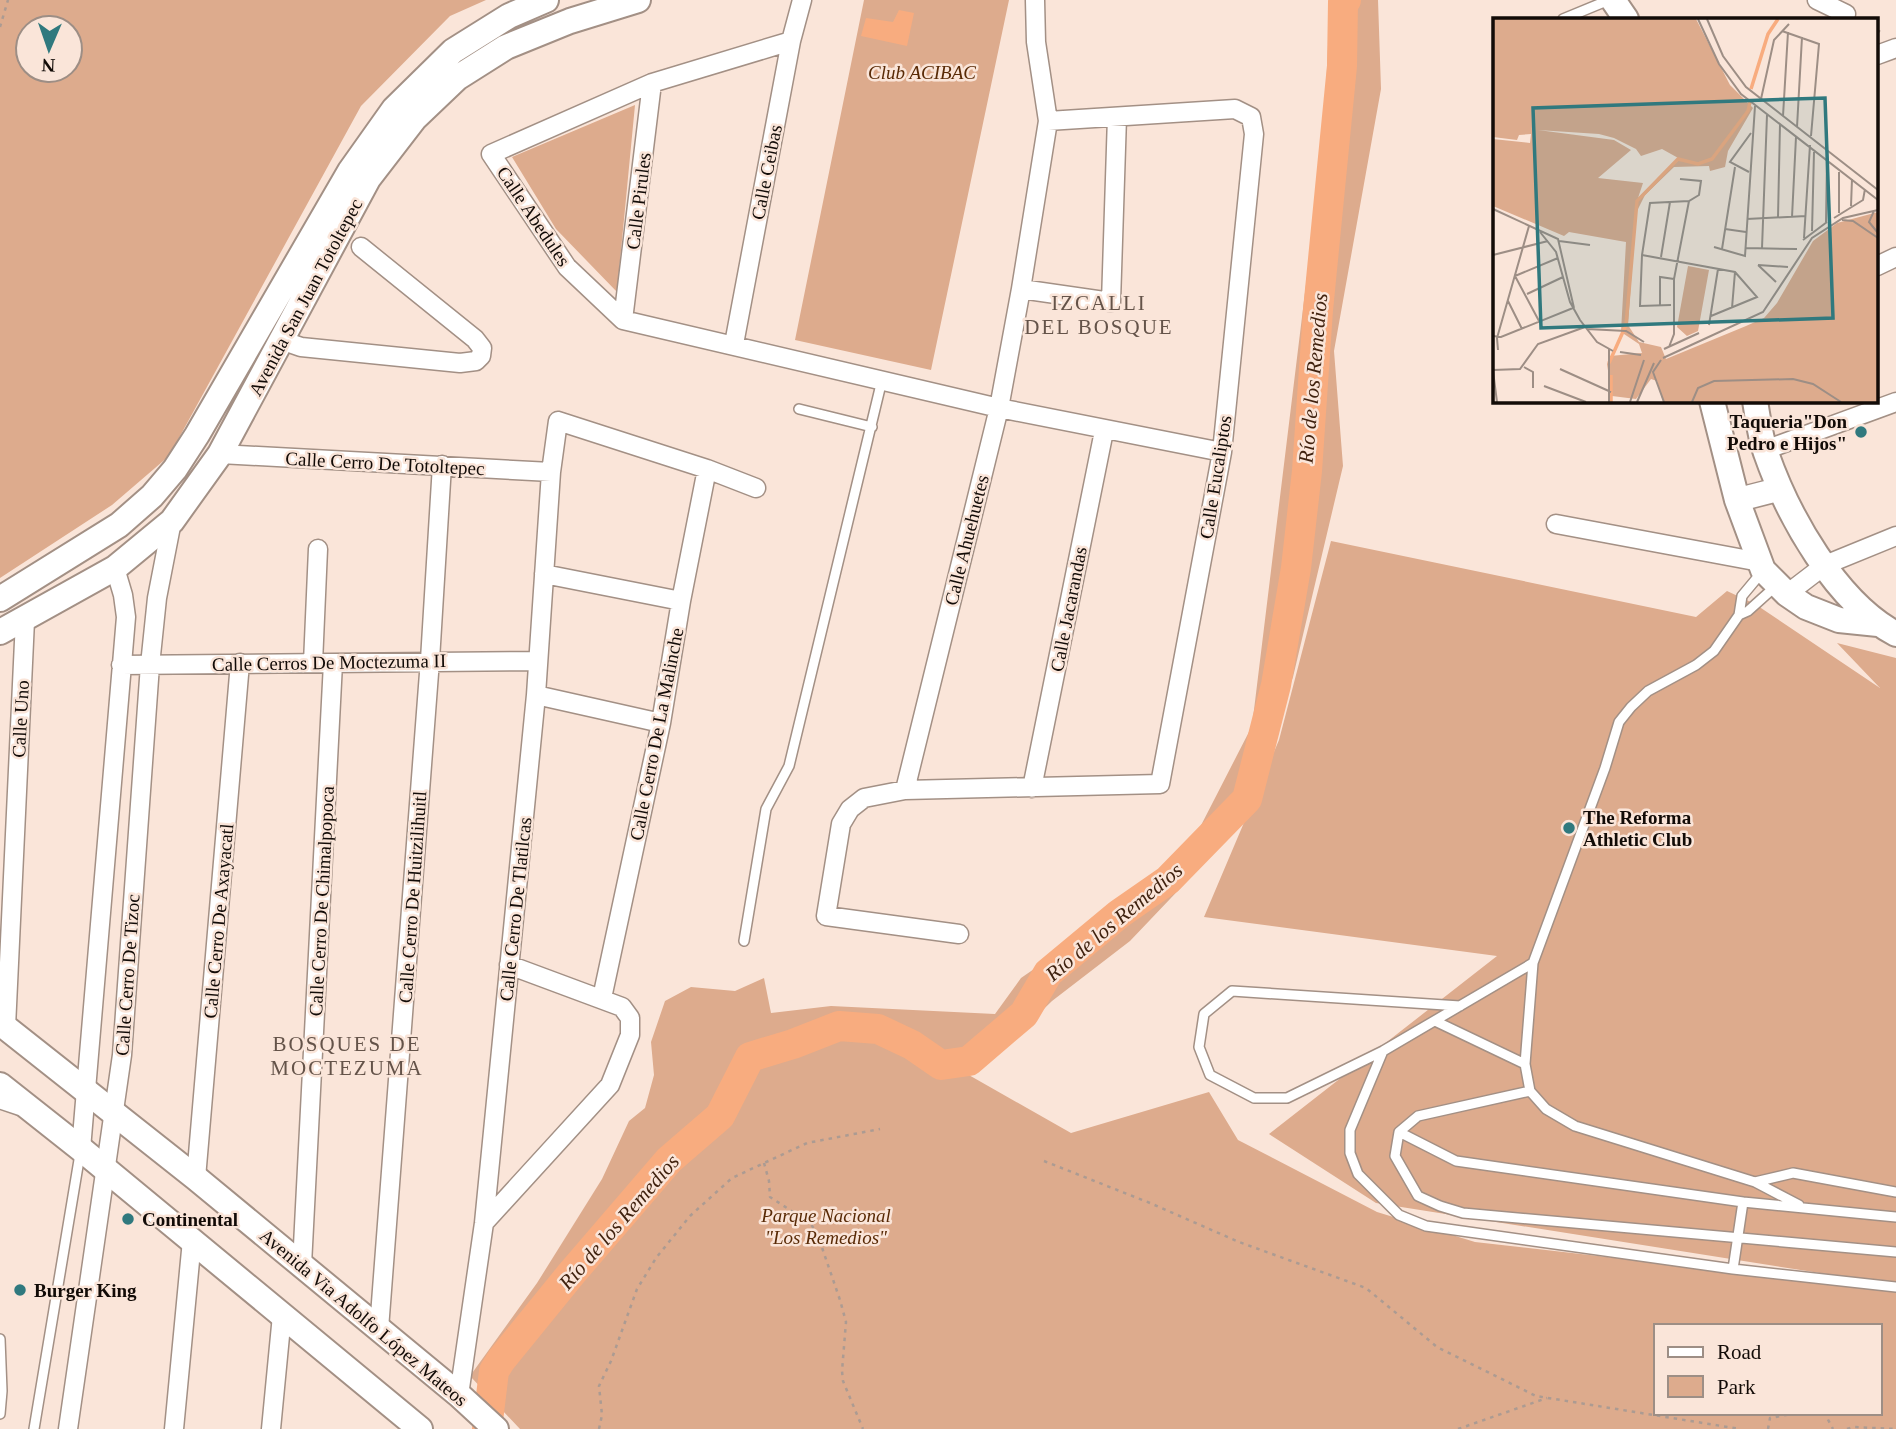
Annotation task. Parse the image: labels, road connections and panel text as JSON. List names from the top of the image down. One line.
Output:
{"streets":{"main road":["Avenida San Juan Totoltepec","Avenida Via Adolfo López Mateos"],"street":["Calle Ceibas","Calle Pirules","Calle Abedules","Calle Cerro De Totoltepec","Calle Eucaliptos","Calle Ahuehuetes","Calle Jacarandas","Calle Cerros De Moctezuma II","Calle Uno","Calle Cerro De La Malinche","Calle Cerro De Huitzilihuitl","Calle Cerro De Chimalpopoca","Calle Cerro De Tlatilcas","Calle Cerro De Axayacatl","Calle Cerro De Tizoc"]},"crossings":[["Calle Ceibas","Calle Abedules"],["Calle Pirules","Calle Abedules"],["Avenida San Juan Totoltepec","Calle Cerro De Totoltepec"],["Avenida San Juan Totoltepec","Calle Uno"],["Avenida San Juan Totoltepec","Calle Cerro De Tizoc"],["Calle Cerro De Totoltepec","Calle Cerro De Huitzilihuitl"],["Calle Cerro De Totoltepec","Calle Cerro De Tlatilcas"],["Calle Eucaliptos","Calle Ahuehuetes"],["Calle Eucaliptos","Calle Jacarandas"],["Calle Cerros De Moctezuma II","Calle Cerro De Huitzilihuitl"],["Calle Cerros De Moctezuma II","Calle Cerro De Chimalpopoca"],["Calle Cerros De Moctezuma II","Calle Cerro De Tlatilcas"],["Calle Cerros De Moctezuma II","Calle Cerro De Axayacatl"],["Calle Cerros De Moctezuma II","Calle Cerro De Tizoc"],["Calle Uno","Avenida Via Adolfo López Mateos"],["Calle Cerro De La Malinche","Calle Cerro De Tlatilcas"],["Calle Cerro De Huitzilihuitl","Avenida Via Adolfo López Mateos"],["Calle Cerro De Chimalpopoca","Avenida Via Adolfo López Mateos"],["Calle Cerro De Tlatilcas","Avenida Via Adolfo López Mateos"],["Calle Cerro De Axayacatl","Avenida Via Adolfo López Mateos"],["Calle Cerro De Tizoc","Avenida Via Adolfo López Mateos"]],"districts":["IZCALLI DEL BOSQUE","BOSQUES DE MOCTEZUMA"],"water":["Río de los Remedios"],"parks":["Club ACIBAC","Parque Nacional \"Los Remedios\""],"places":["Taqueria\"Don Pedro e Hijos\"","The Reforma Athletic Club","Continental","Burger King"],"legend":["Road","Park"],"north":"bottom"}
